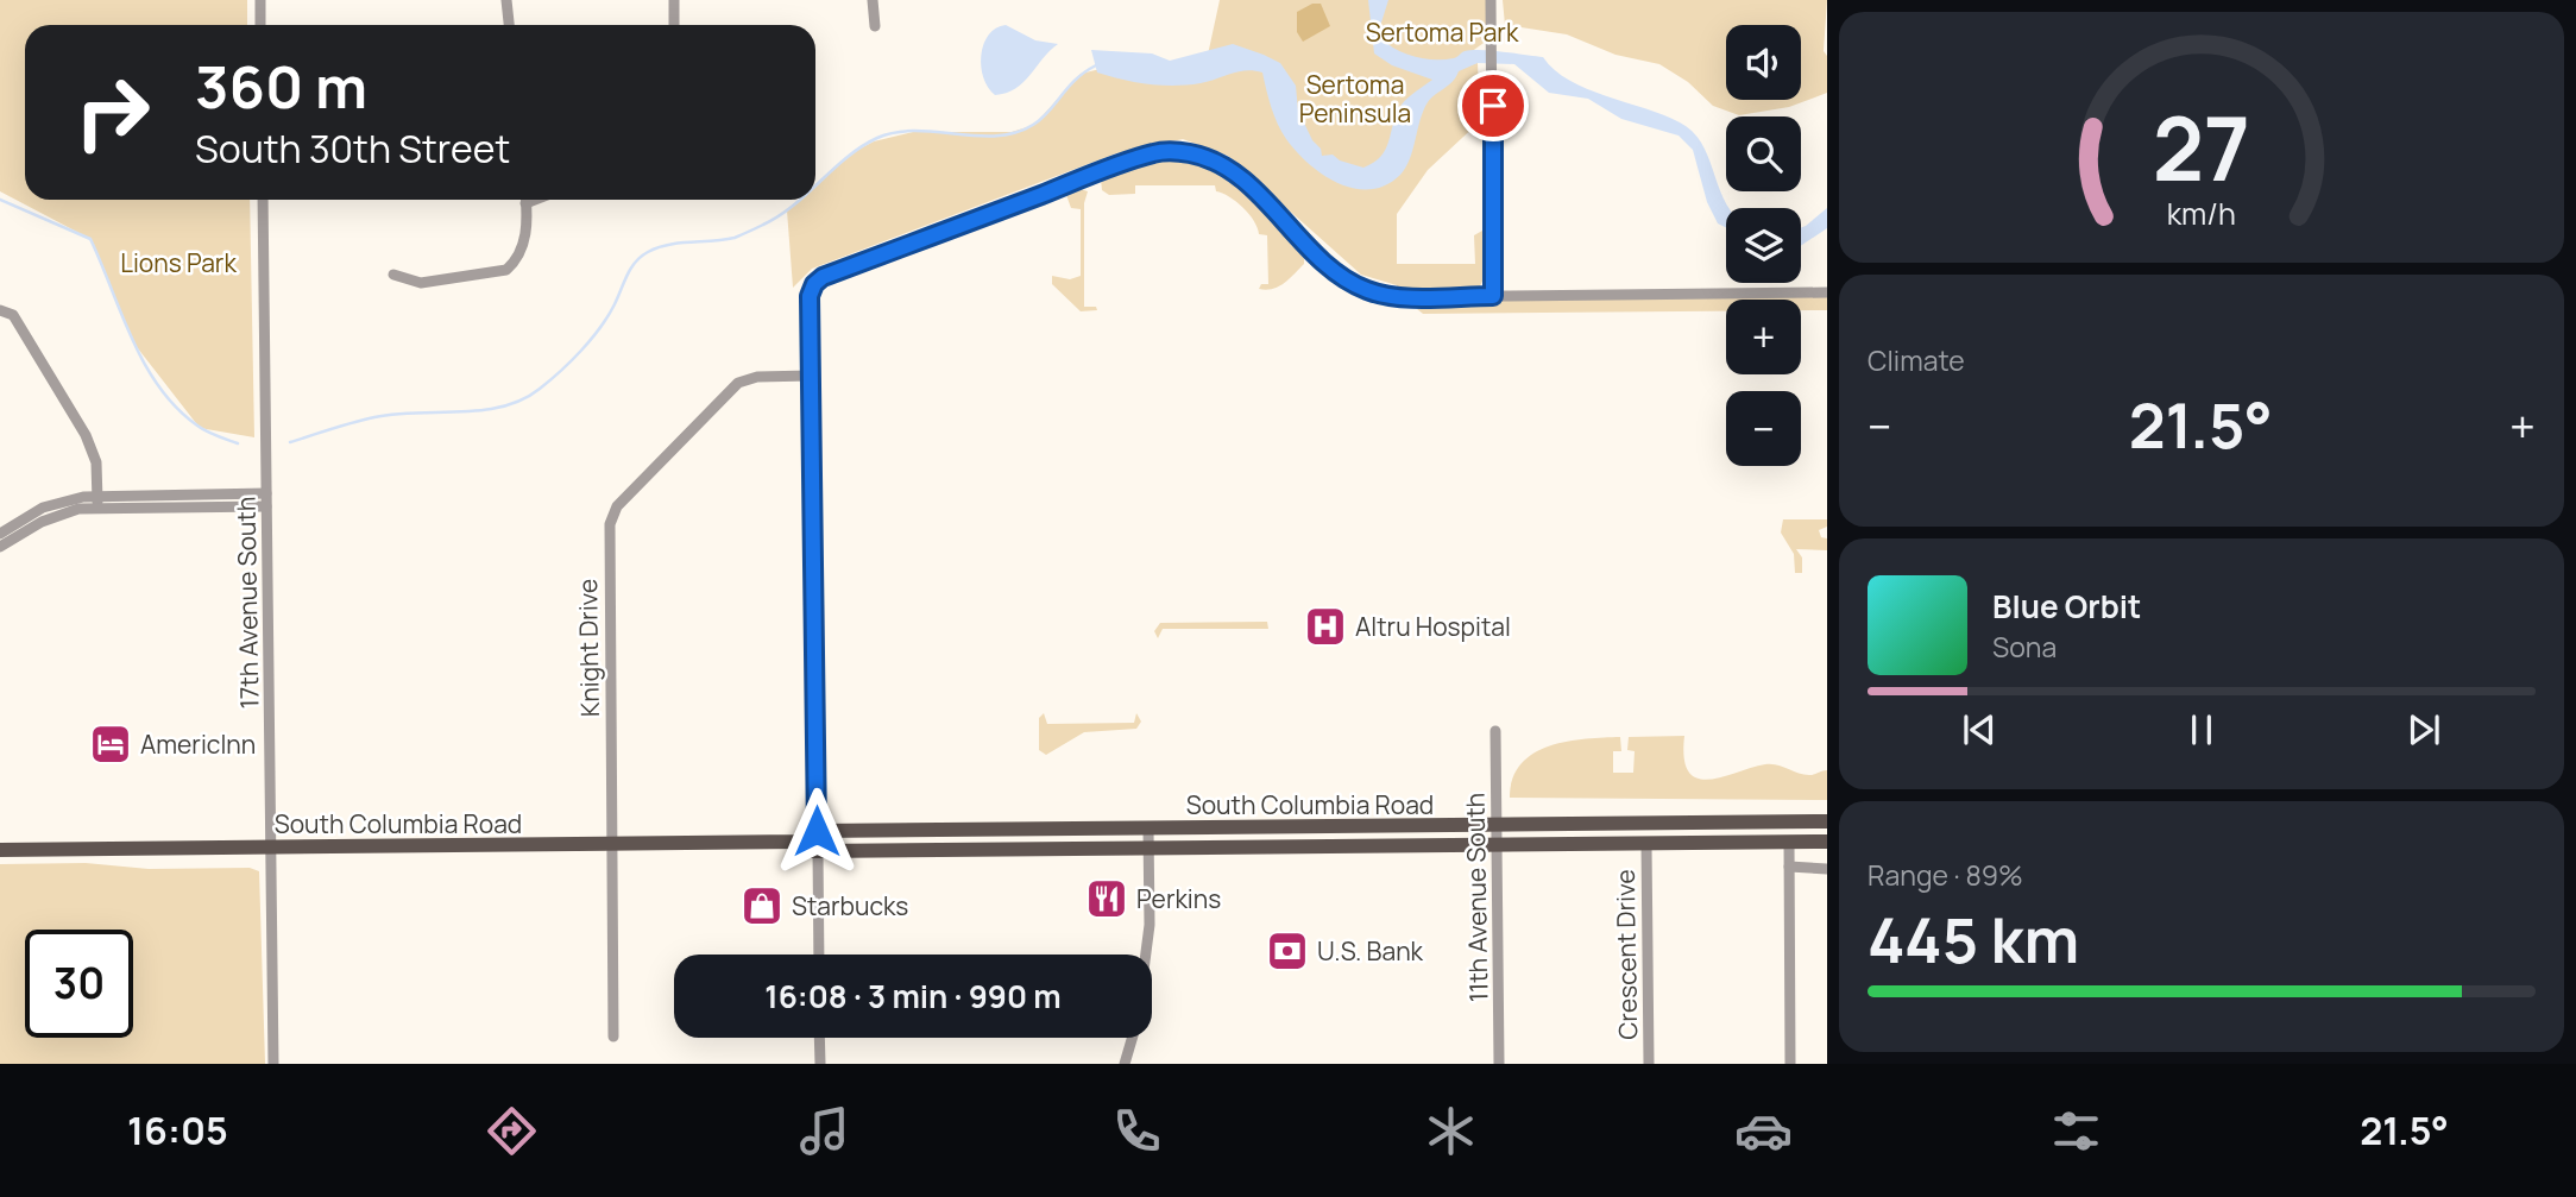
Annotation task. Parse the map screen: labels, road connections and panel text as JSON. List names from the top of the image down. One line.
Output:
{"streets":{"main road":["South Columbia Road"],"street":["17th Avenue South","Knight Drive","11th Avenue South","Crescent Drive"]},"crossings":[["17th Avenue South","South Columbia Road"],["Knight Drive","South Columbia Road"],["South Columbia Road","11th Avenue South"],["South Columbia Road","Crescent Drive"]],"parks":["Sertoma Park","Sertoma Peninsula","Lions Park"],"places":{"hospital":["Altru Hospital"],"hotel":["AmericInn"],"restaurant":["Perkins"],"shop":["Starbucks"],"bank":["U.S. Bank"]},"page":{"map_buttons":["+","−"],"turn":["360 m","South 30th Street"],"tile":["Climate",["Range · 89%","445 km"]],"heat":["−","21.5°","+"],"song":["Blue Orbit","Sona"],"limit":"30","trip":"16:08 · 3 min · 990 m","tabs":["16:05","21.5°"],"gauge":["27","km/h"]}}
